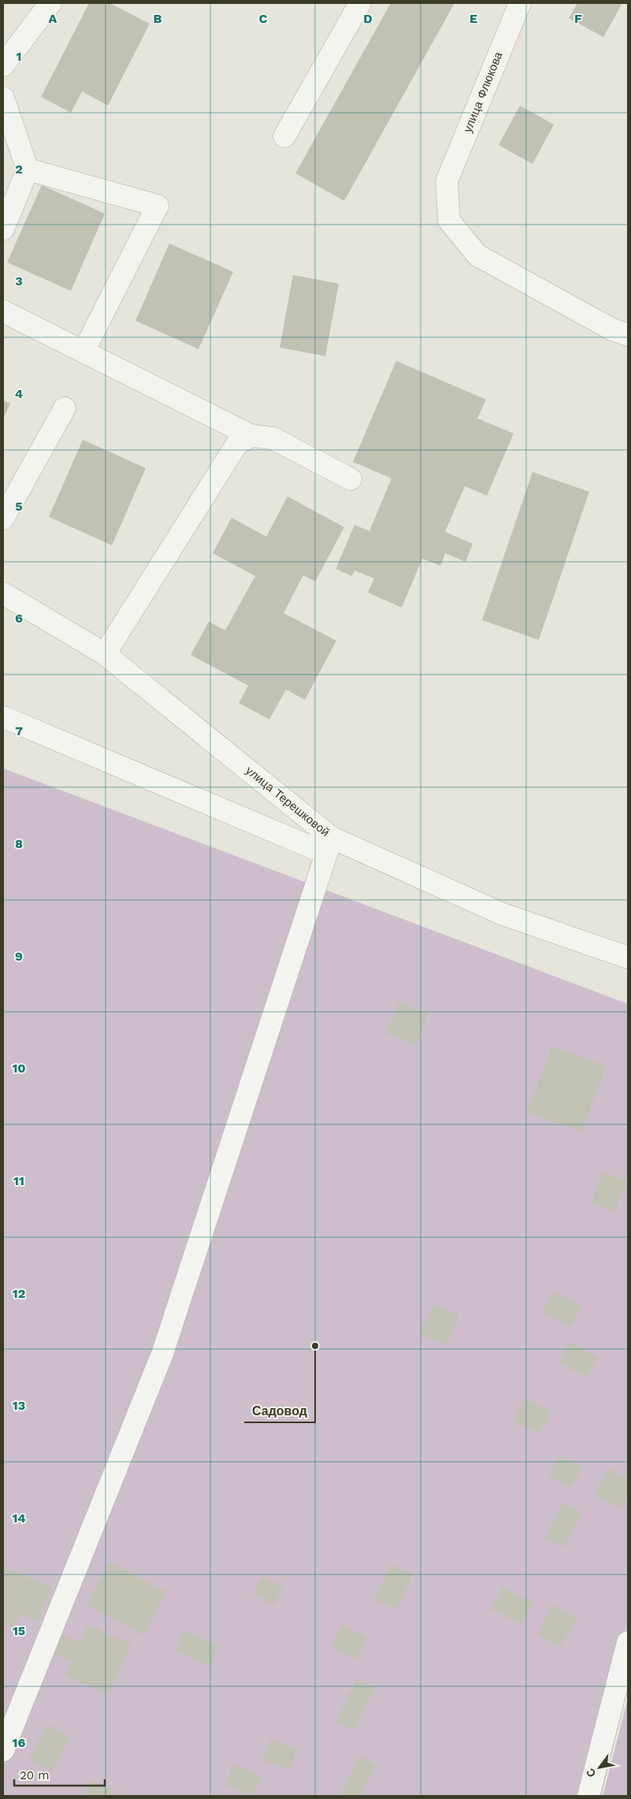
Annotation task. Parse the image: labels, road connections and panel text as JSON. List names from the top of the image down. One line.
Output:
{"streets":{"street":["улица Флюкова","улица Терешковой"]},"places":["Садовод"],"scale_bar":"20 m","north":"bottom left","grid":{"columns":["A","B","C","D","E","F"],"rows":["1","2","3","4","5","6","7","8","9","10","11","12","13","14","15","16"]}}
